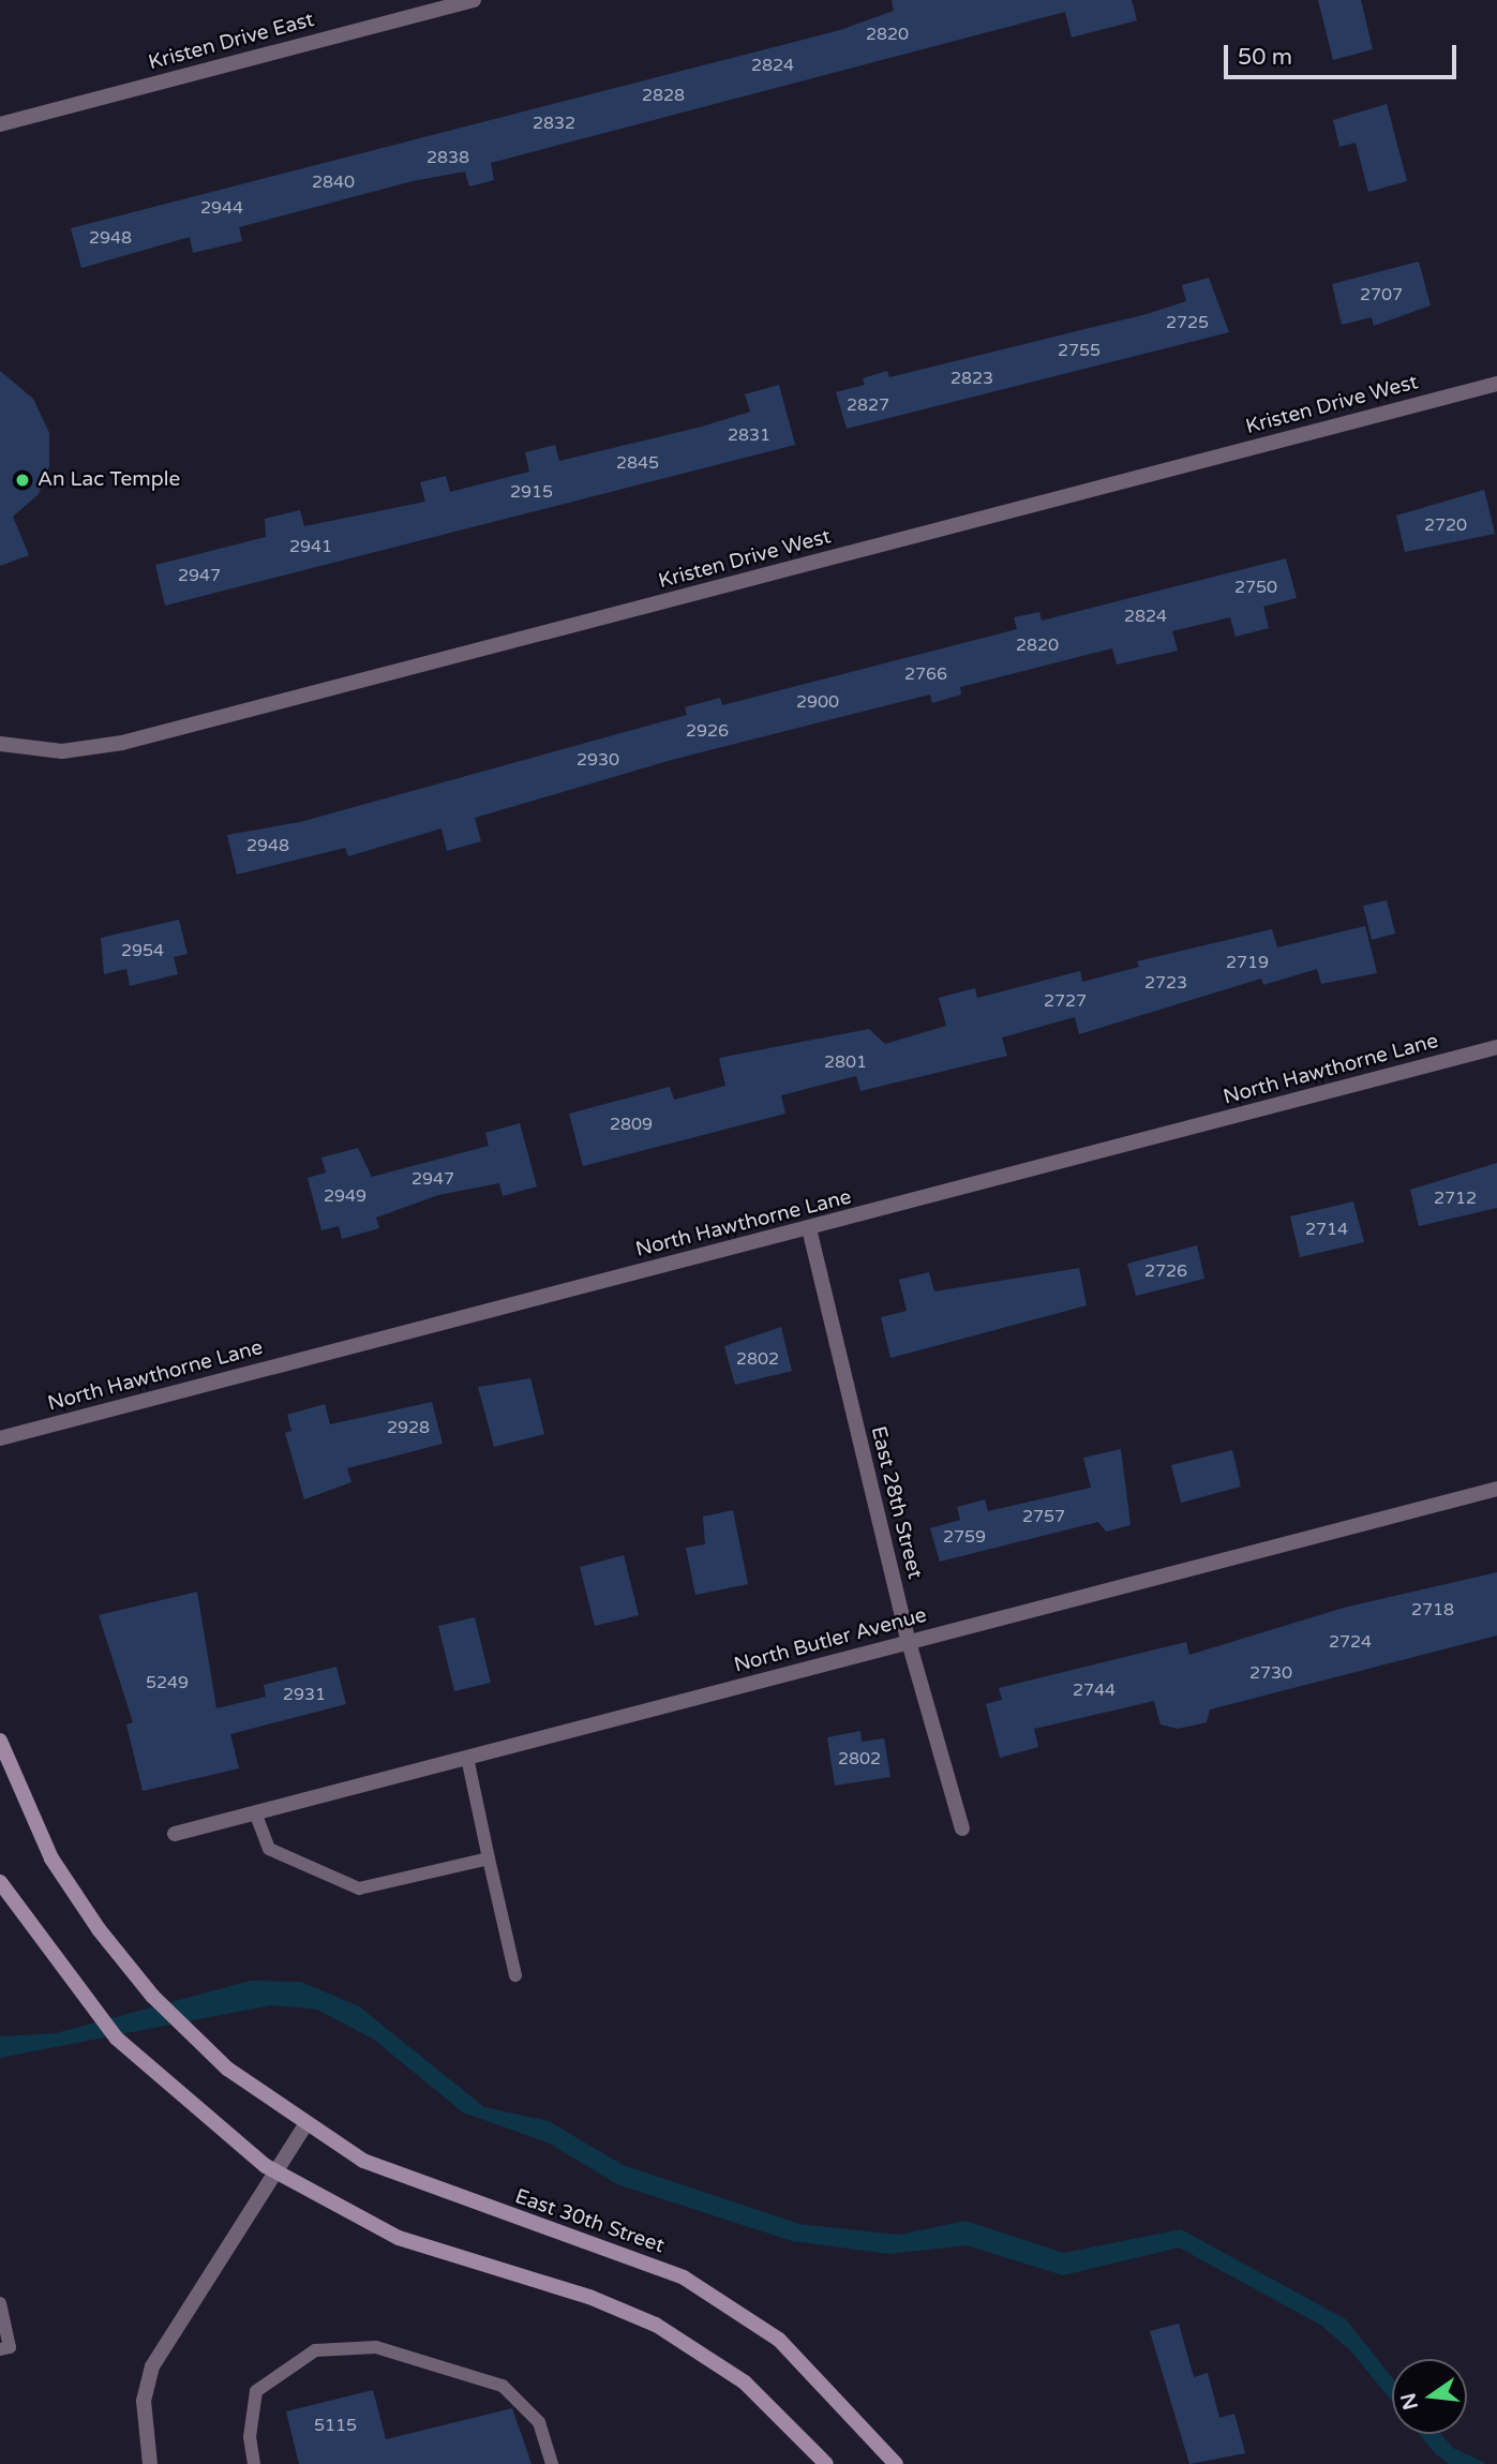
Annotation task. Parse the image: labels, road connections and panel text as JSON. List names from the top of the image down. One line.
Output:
{"streets":{"main road":["East 30th Street"],"street":["Kristen Drive East","Kristen Drive West","North Hawthorne Lane","East 28th Street","North Butler Avenue"]},"crossings":[["North Hawthorne Lane","East 28th Street"],["East 28th Street","North Butler Avenue"]],"places":["An Lac Temple"],"house_numbers":["2820","2824","2828","2832","2838","2840","2944","2948","2707","2725","2755","2823","2827","2831","2845","2915","2720","2941","2947","2750","2824","2820","2766","2900","2926","2930","2948","2954","2719","2723","2727","2801","2809","2947","2949","2712","2714","2726","2802","2928","2757","2759","2718","2724","2730","5249","2744","2931","2802","5115"],"scale_bar":"50 m","north":"left"}
